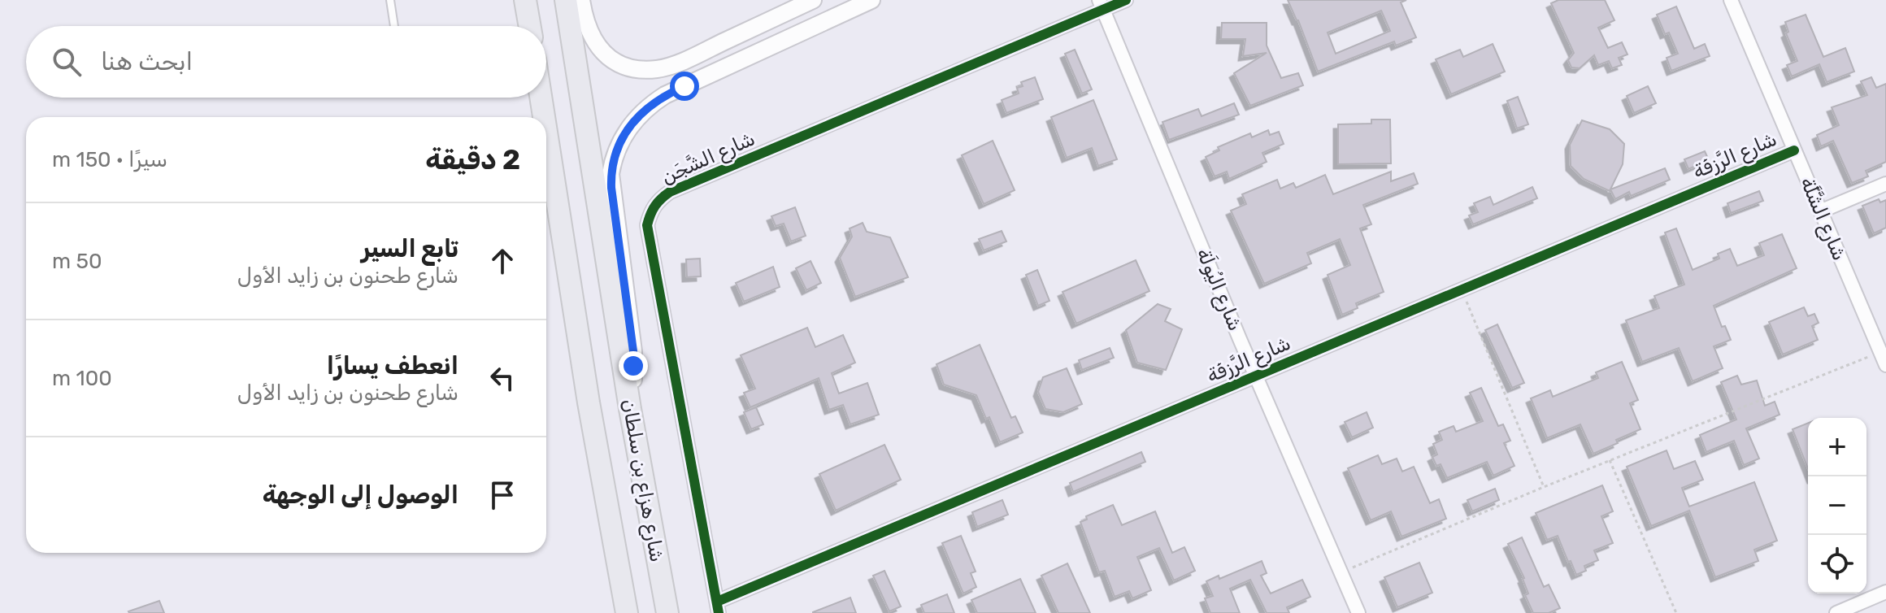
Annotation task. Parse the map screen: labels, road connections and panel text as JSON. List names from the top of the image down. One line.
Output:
{"streets":{"main road":["شارع هزاع بن سلطان"],"street":["شارع الرَّزفَة","شارع الشَّجَن","شارع الشَّلَّة","شارع اليُولَة"]},"crossings":[["شارع الرَّزفَة","شارع الشَّجَن"],["شارع الرَّزفَة","شارع الشَّلَّة"],["شارع الرَّزفَة","شارع اليُولَة"],["شارع الشَّجَن","شارع اليُولَة"]],"page":{"search":"ابحث هنا","heading":["2 دقيقة","سيرًا · 150 m"],"list":[["تابع السير","شارع طحنون بن زايد الأول","50 m"],["انعطف يسارًا","شارع طحنون بن زايد الأول","100 m"],"الوصول إلى الوجهة"],"map_buttons":["+","−"]}}
